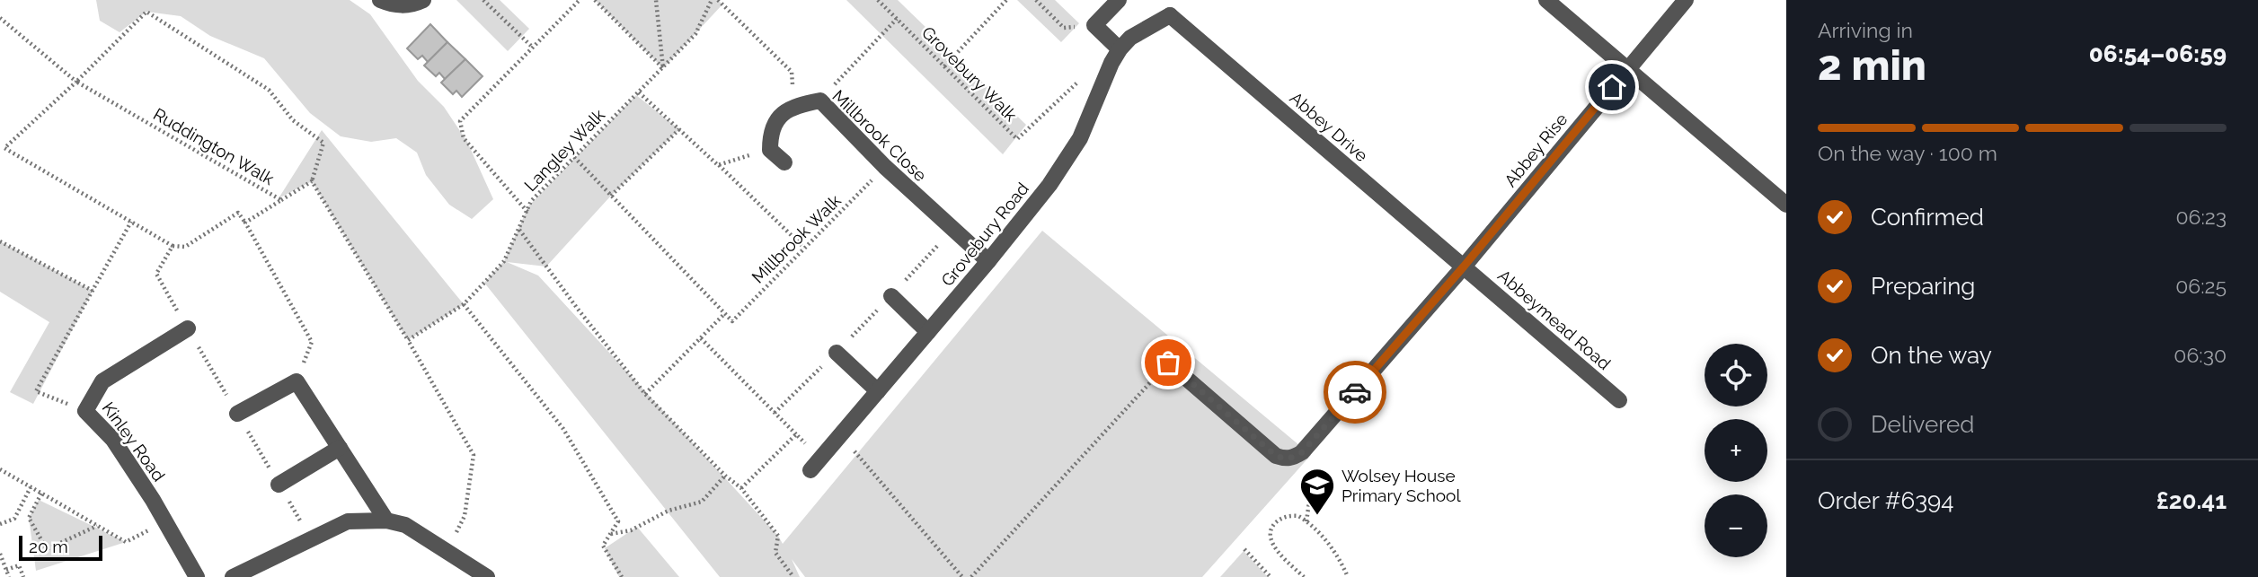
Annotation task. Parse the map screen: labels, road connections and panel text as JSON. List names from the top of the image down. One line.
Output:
{"streets":{"street":["Abbey Drive","Millbrook Close","Abbey Rise","Grovebury Road","Abbeymead Road","Kinley Road"],"path":["Grovebury Walk","Ruddington Walk","Langley Walk","Millbrook Walk"]},"crossings":[["Grovebury Walk","Grovebury Road"],["Abbey Drive","Abbey Rise"],["Abbey Drive","Grovebury Road"],["Abbey Drive","Abbeymead Road"],["Millbrook Close","Grovebury Road"],["Millbrook Close","Millbrook Walk"],["Abbey Rise","Abbeymead Road"]],"places":{"school or university":["Wolsey House Primary School"]},"scale_bar":"20 m","page":{"heading":["2 min","Arriving in","06:54–06:59"],"panel":["Order #6394","£20.41"],"bar":"On the way · 100 m","list":[["Confirmed","06:23"],["Preparing","06:25"],["On the way","06:30"],"Delivered"],"map_buttons":["+","−"],"scale":"20 m"}}
